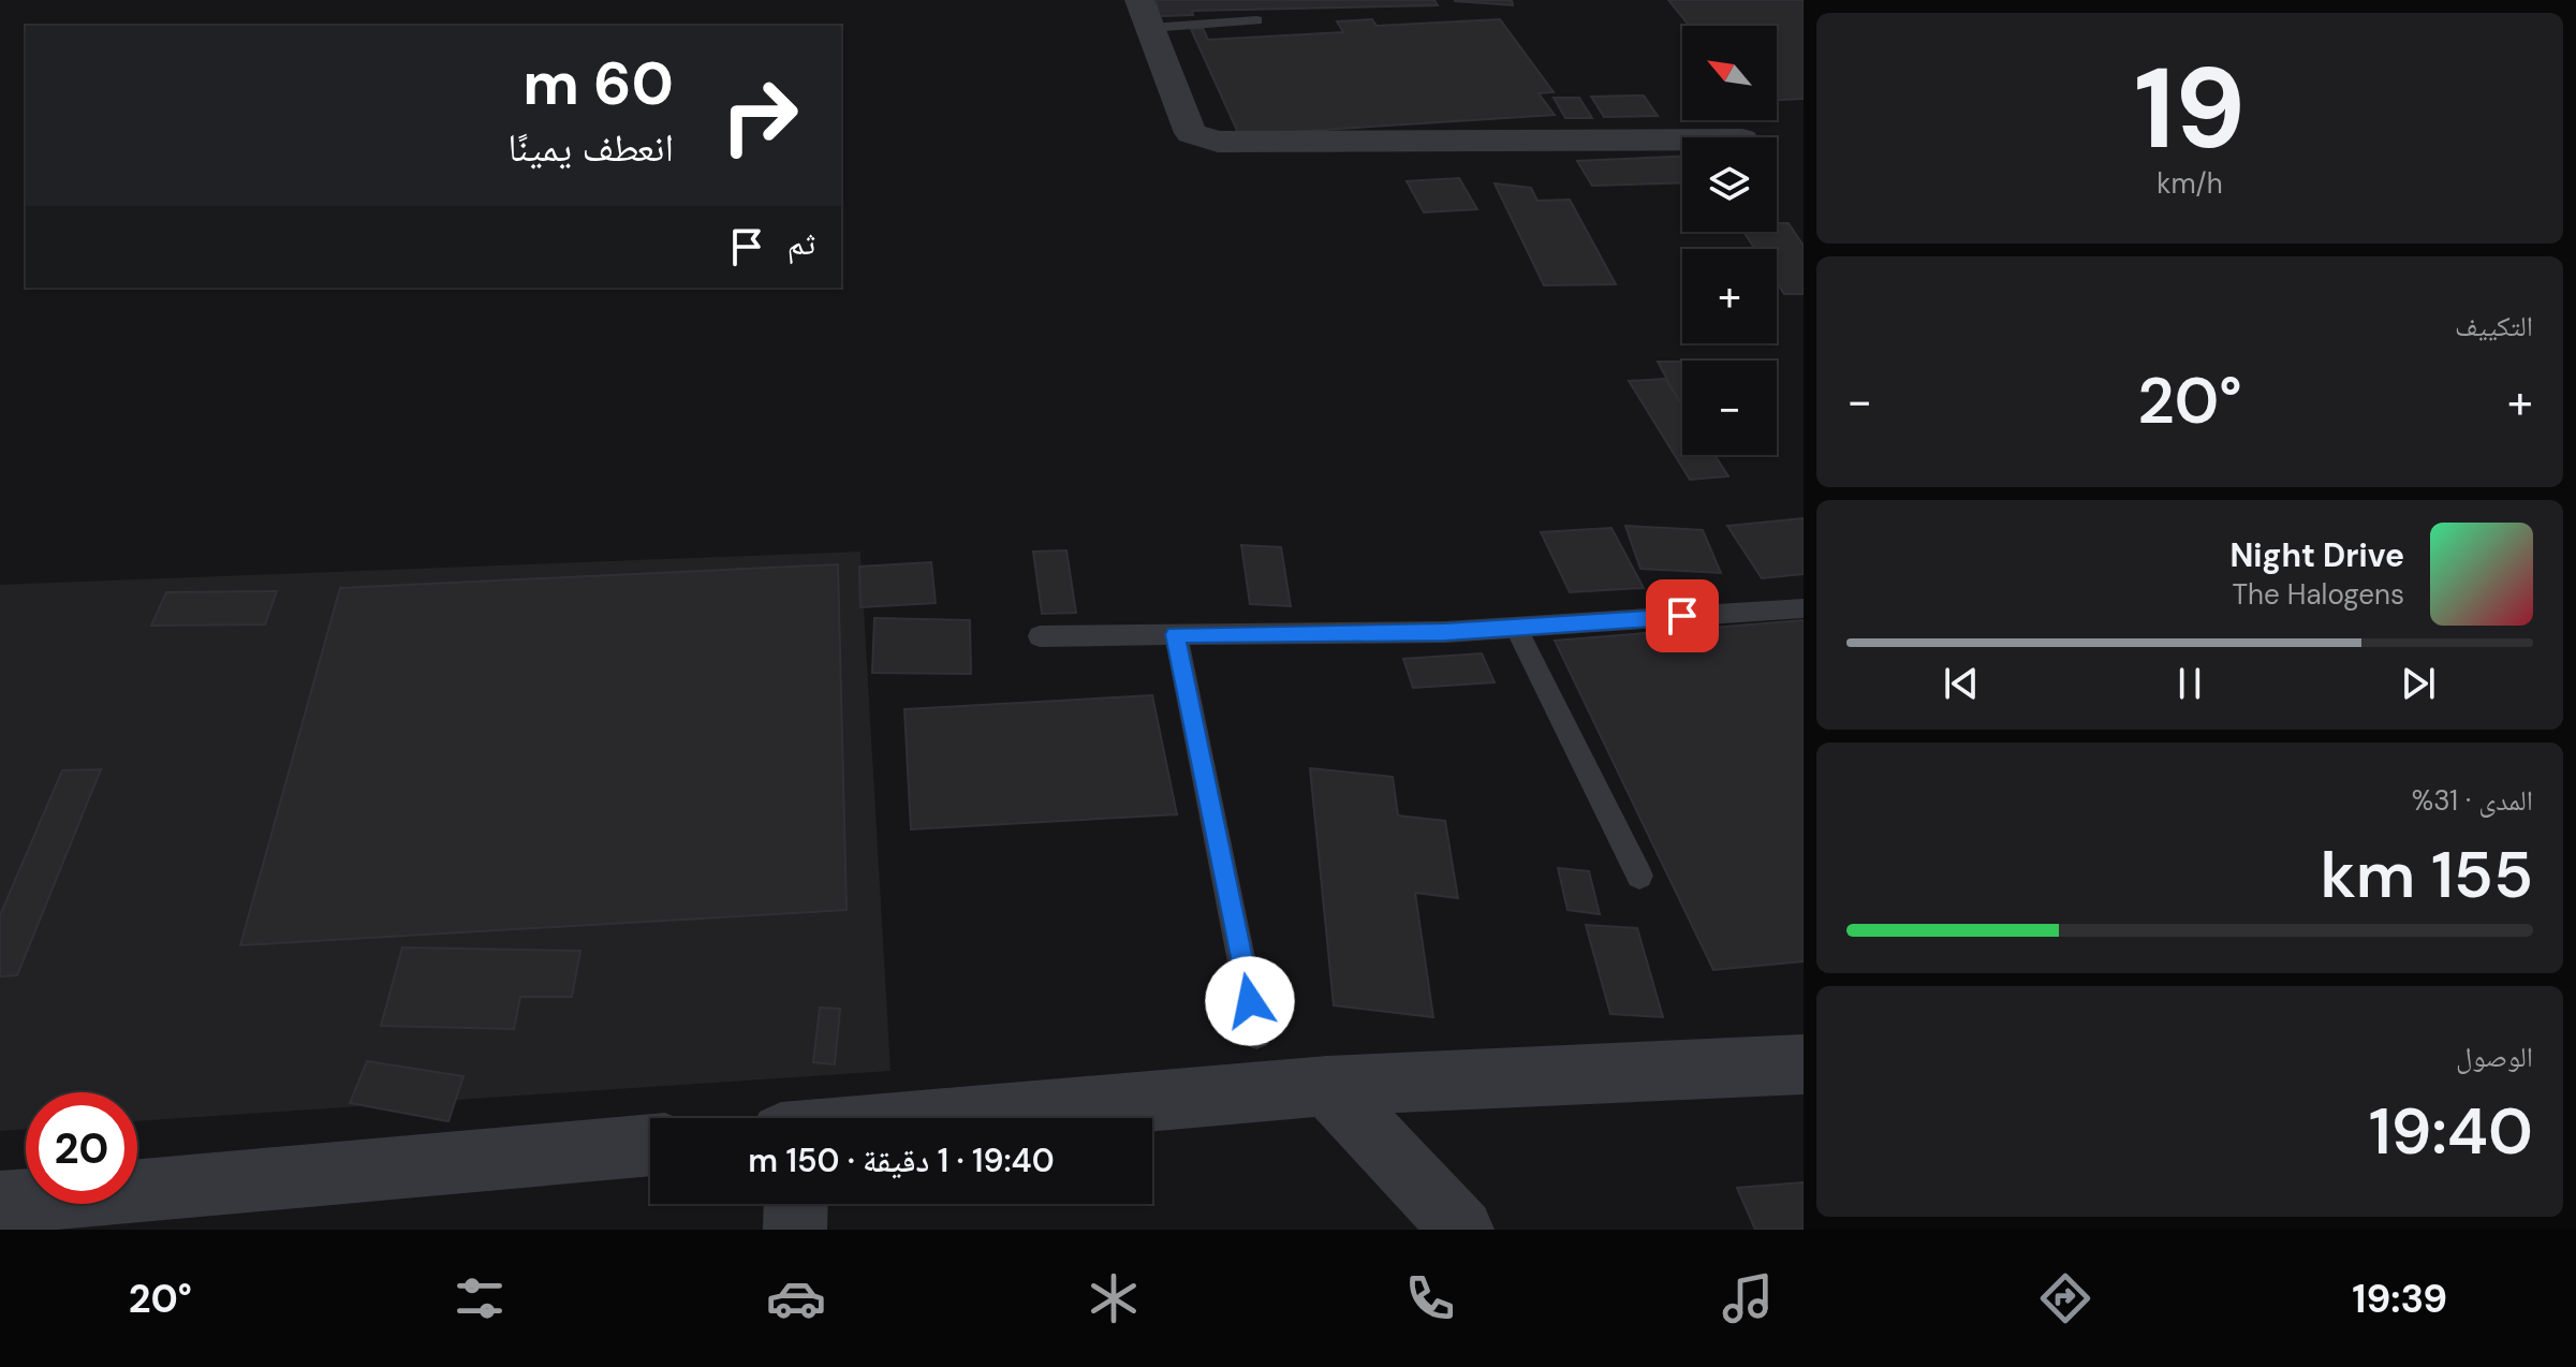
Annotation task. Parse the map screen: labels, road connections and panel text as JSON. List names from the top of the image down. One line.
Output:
{"north":"top left","page":{"tile":[["19","km/h"],"التكييف",["المدى · 31%","155 km"],["الوصول","19:40"]],"map_buttons":["+","−"],"turn":["60 m","انعطف يمينًا"],"then":"ثم","heat":["−","20°","+"],"song":["Night Drive","The Halogens"],"limit":"20","trip":"19:40 · 1 دقيقة · 150 m","tabs":["19:39","20°"]}}
